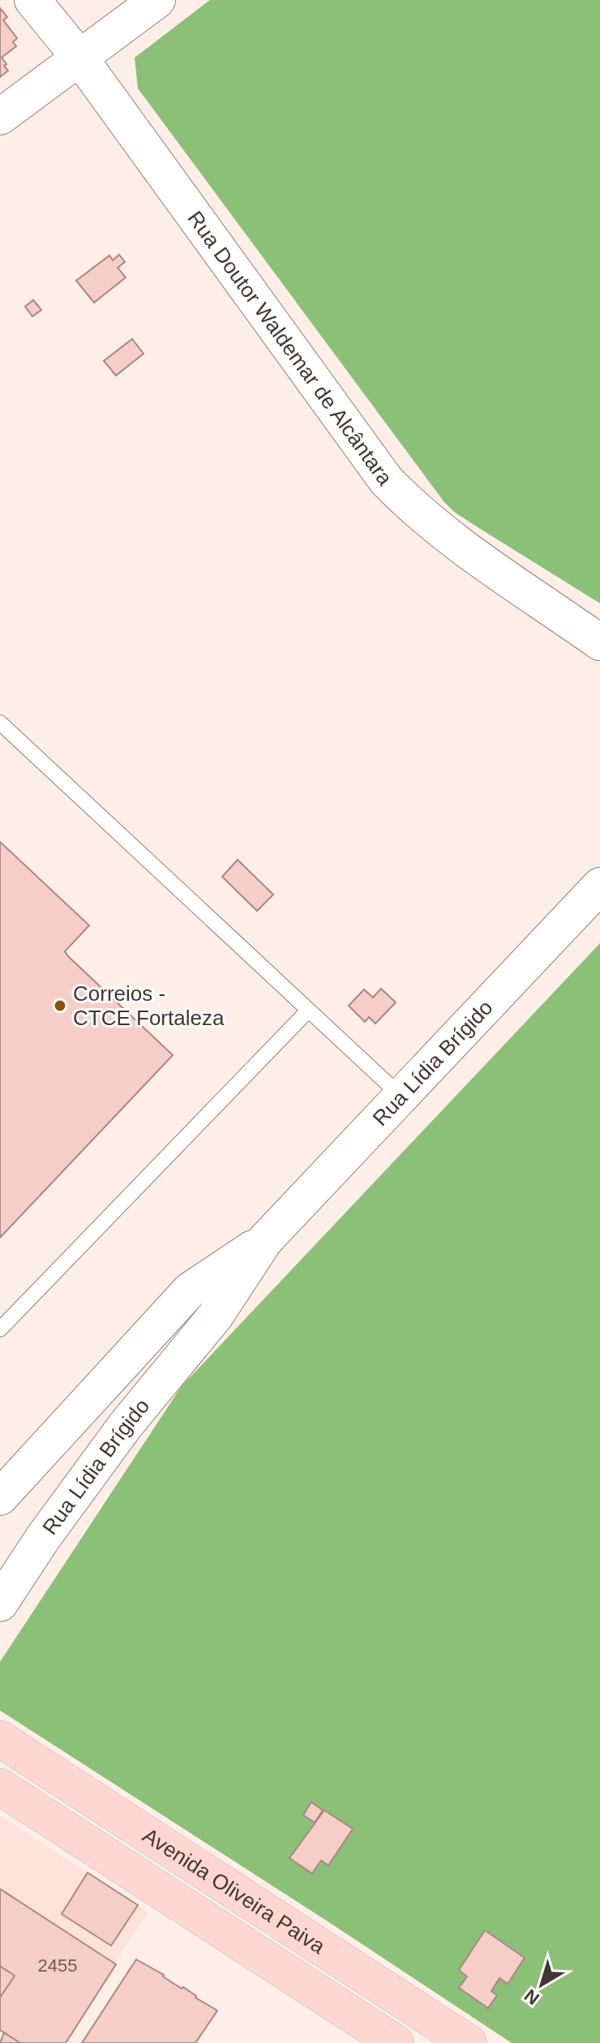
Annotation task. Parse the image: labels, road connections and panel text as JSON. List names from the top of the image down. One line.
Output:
{"streets":{"main road":["Avenida Oliveira Paiva"],"street":["Rua Doutor Waldemar de Alcântara","Rua Lídia Brígido"]},"places":["Correios - CTCE Fortaleza"],"house_numbers":["2455"],"north":"bottom left"}
